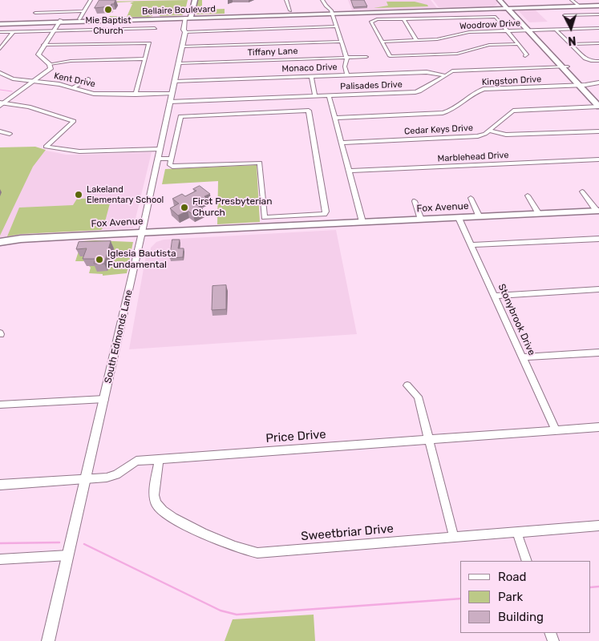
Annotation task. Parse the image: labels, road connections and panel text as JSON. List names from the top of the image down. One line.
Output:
{"streets":{"main road":["Bellaire Boulevard","Fox Avenue","South Edmonds Lane"],"street":["Woodrow Drive","Tiffany Lane","Monaco Drive","Kent Drive","Kingston Drive","Palisades Drive","Cedar Keys Drive","Marblehead Drive","Stonybrook Drive","Price Drive","Sweetbriar Drive"]},"crossings":[["Bellaire Boulevard","South Edmonds Lane"],["Tiffany Lane","South Edmonds Lane"],["Monaco Drive","Palisades Drive"],["Monaco Drive","South Edmonds Lane"],["Kent Drive","South Edmonds Lane"],["Palisades Drive","South Edmonds Lane"],["Fox Avenue","Stonybrook Drive"],["Fox Avenue","South Edmonds Lane"],["Stonybrook Drive","Price Drive"],["South Edmonds Lane","Price Drive"],["Price Drive","Sweetbriar Drive"]],"places":["Mie Baptist Church","Lakeland Elementary School","First Presbyterian Church","Iglesia Bautista Fundamental"],"legend":["Road","Park","Building"],"north":"bottom"}
